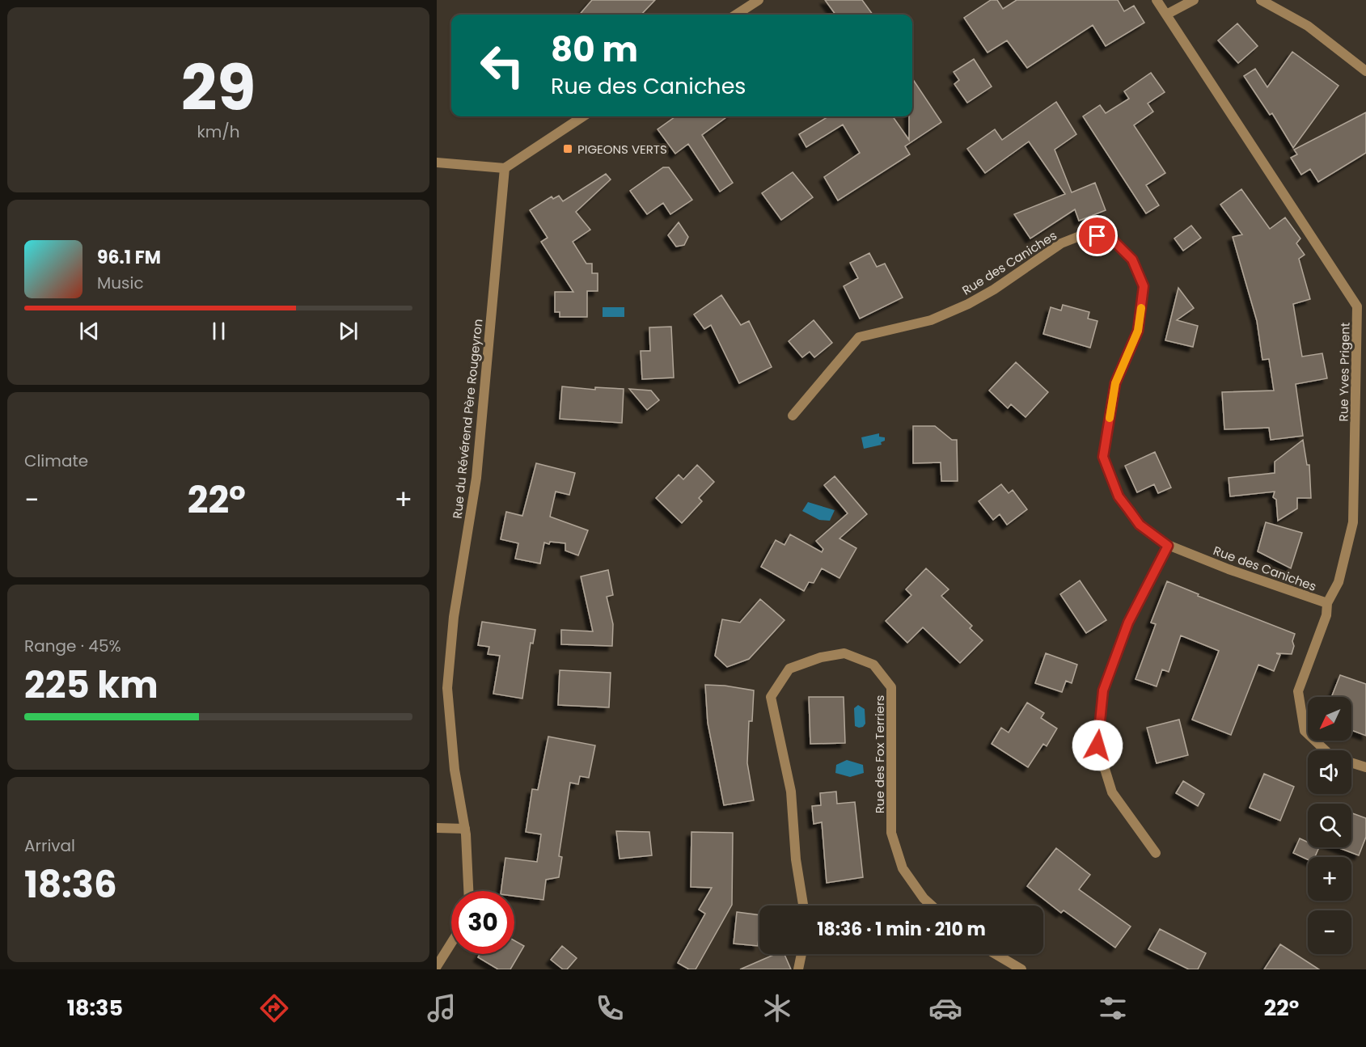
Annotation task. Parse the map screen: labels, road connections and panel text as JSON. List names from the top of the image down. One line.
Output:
{"streets":{"street":["Rue des Caniches","Rue Yves Prigent","Rue du Révérend Père Rougeyron","Rue des Fox Terriers"]},"crossings":[["Rue des Caniches","Rue Yves Prigent"]],"places":{"transit":["PIGEONS VERTS"]},"north":"bottom left","page":{"tile":[["29","km/h"],"Climate",["Range · 45%","225 km"],["Arrival","18:36"]],"turn":["80 m","Rue des Caniches"],"song":["96.1 FM","Music"],"heat":["−","22°","+"],"map_buttons":["+","−"],"limit":"30","trip":"18:36 · 1 min · 210 m","tabs":["18:35","22°"]}}
